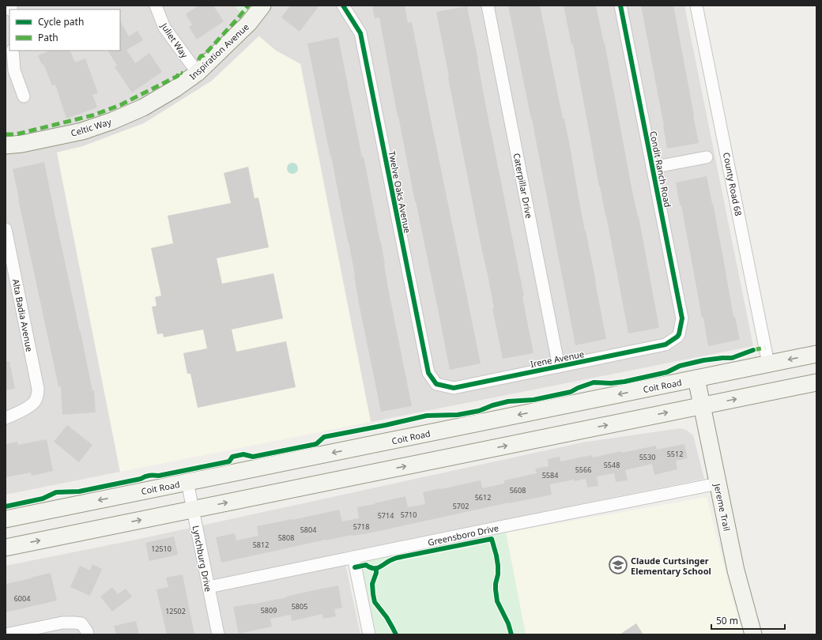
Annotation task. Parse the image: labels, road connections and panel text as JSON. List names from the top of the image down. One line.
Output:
{"streets":{"main road":["Inspiration Avenue","Celtic Way","Coit Road","Jereme Trail"],"street":["Juliet Way","Condit Ranch Road","County Road 68","Caterpillar Drive","Twelve Oaks Avenue","Alta Badia Avenue","Irene Avenue","Greensboro Drive","Lynchburg Drive"]},"crossings":[["Juliet Way","Inspiration Avenue"],["Inspiration Avenue","Celtic Way"],["Condit Ranch Road","Irene Avenue"],["County Road 68","Coit Road"],["Caterpillar Drive","Irene Avenue"],["Twelve Oaks Avenue","Irene Avenue"],["Coit Road","Jereme Trail"],["Coit Road","Lynchburg Drive"],["Jereme Trail","Greensboro Drive"],["Greensboro Drive","Lynchburg Drive"]],"places":{"school or university":["Claude Curtsinger Elementary School"]},"house_numbers":["5512","5530","5548","5566","5584","5608","5612","5702","5710","5714","5718","5804","5808","5812","12510","6004","5805","5809","12502"],"legend":["Cycle path","Path"],"scale_bar":"50 m"}
